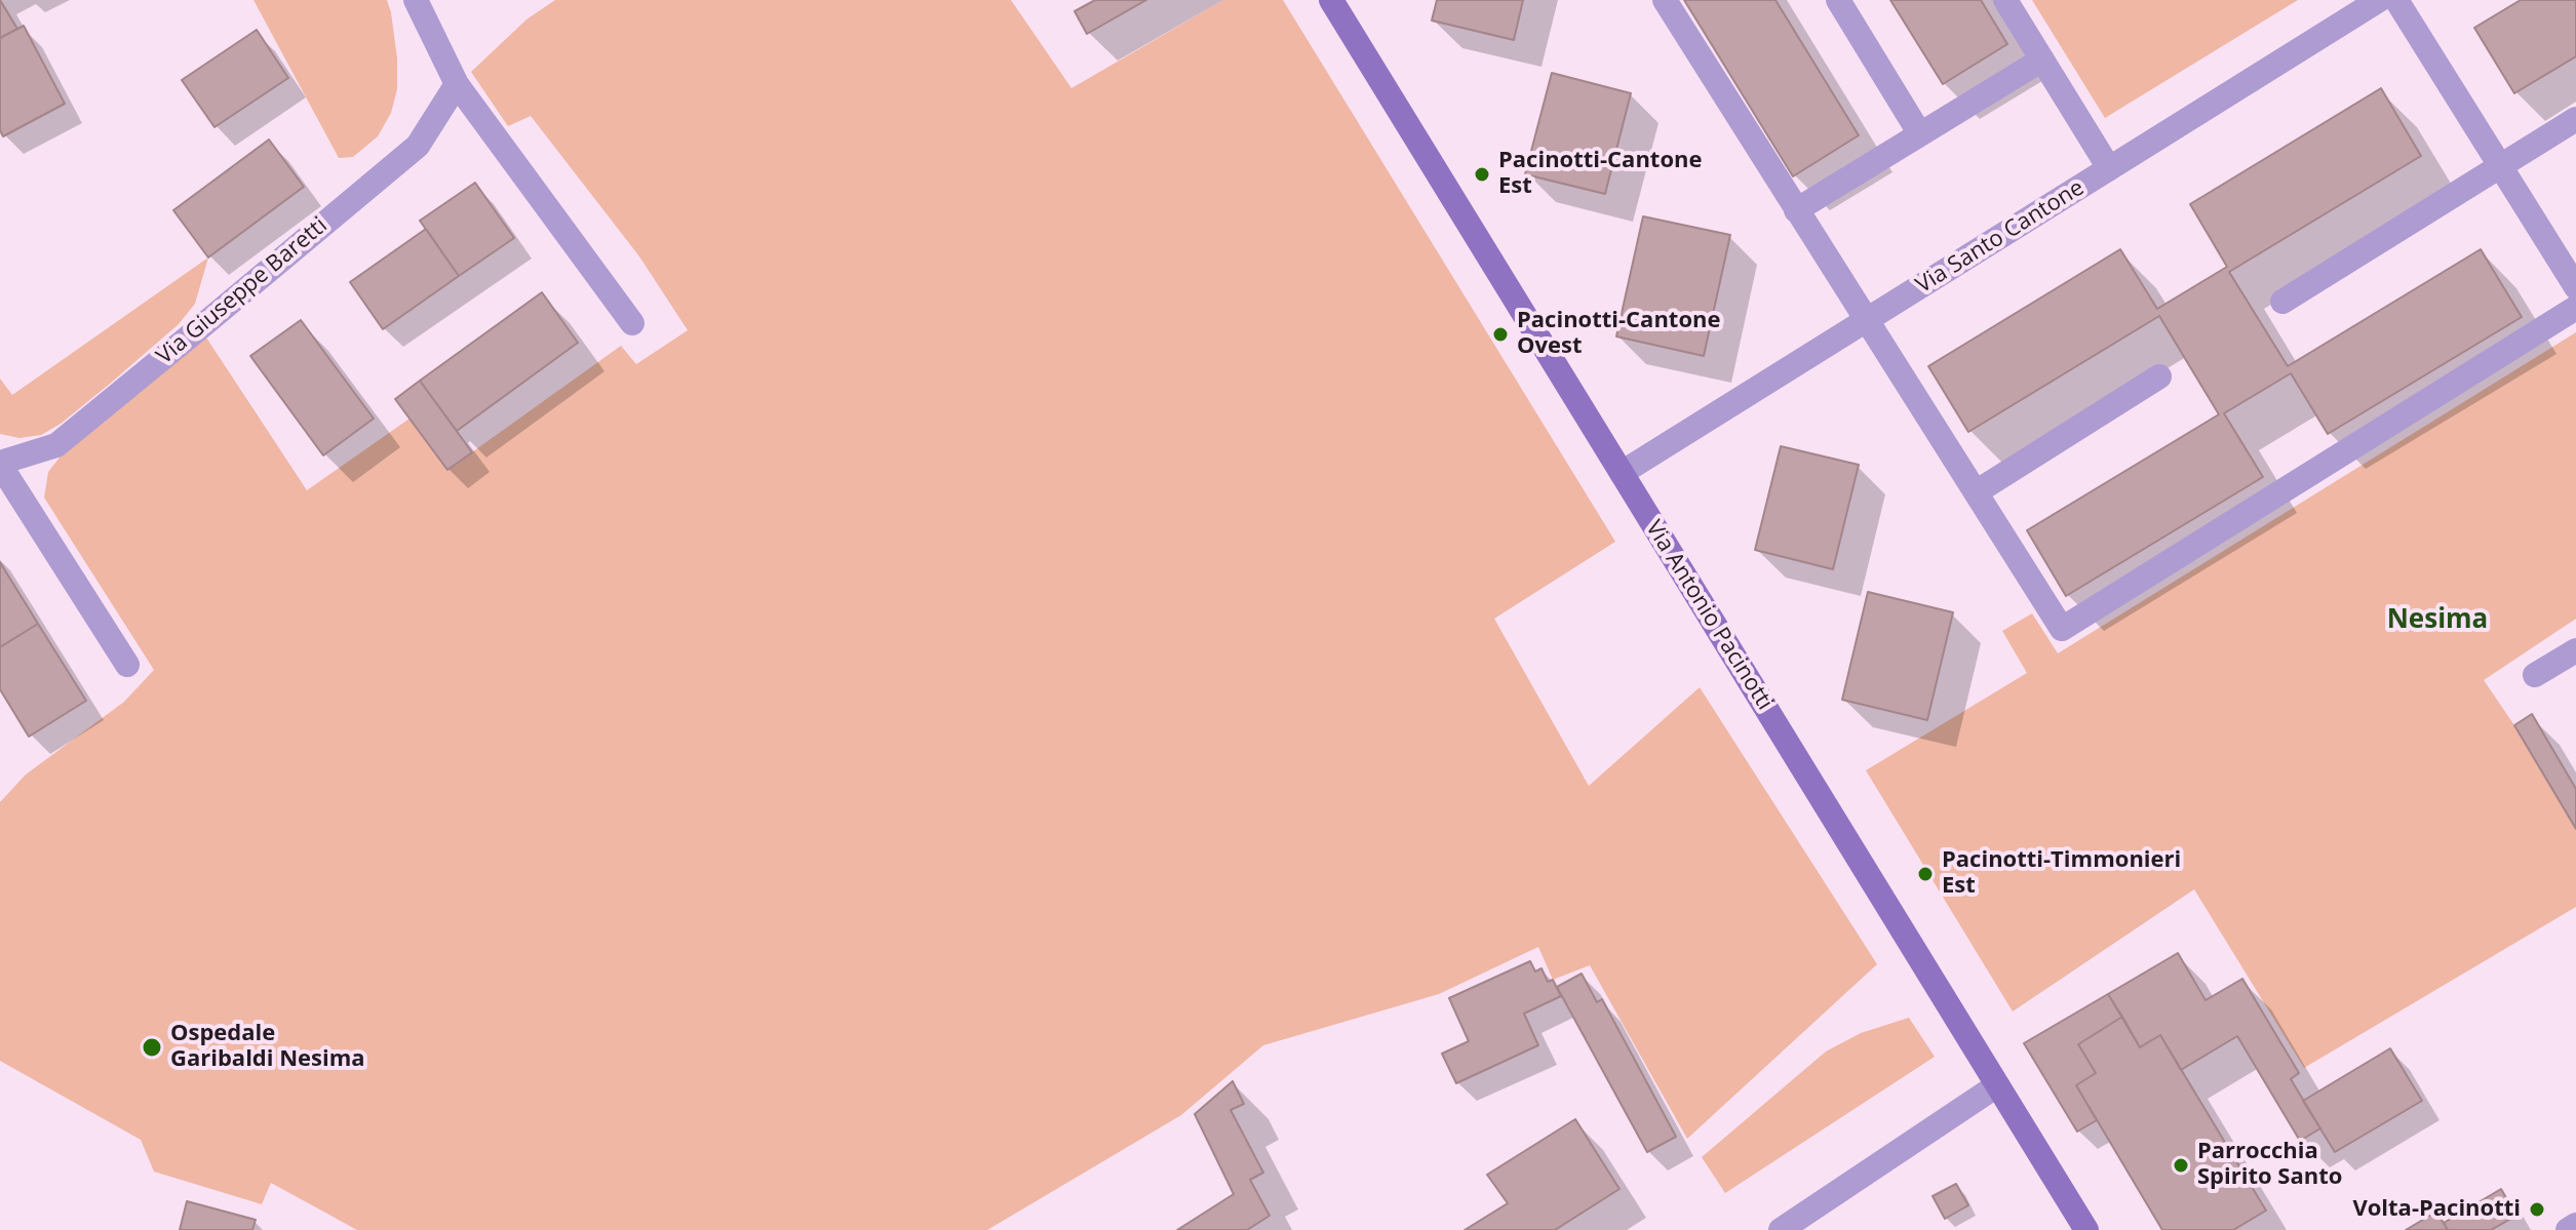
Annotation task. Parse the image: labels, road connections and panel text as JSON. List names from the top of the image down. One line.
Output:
{"streets":{"main road":["Via Antonio Pacinotti"],"street":["Via Santo Cantone","Via Giuseppe Baretti"]},"crossings":[["Via Santo Cantone","Via Antonio Pacinotti"]],"districts":["Nesima"],"places":["Pacinotti-Cantone Est","Pacinotti-Cantone Ovest","Pacinotti-Timmonieri Est","Ospedale Garibaldi Nesima","Parrocchia Spirito Santo","Volta-Pacinotti"]}
